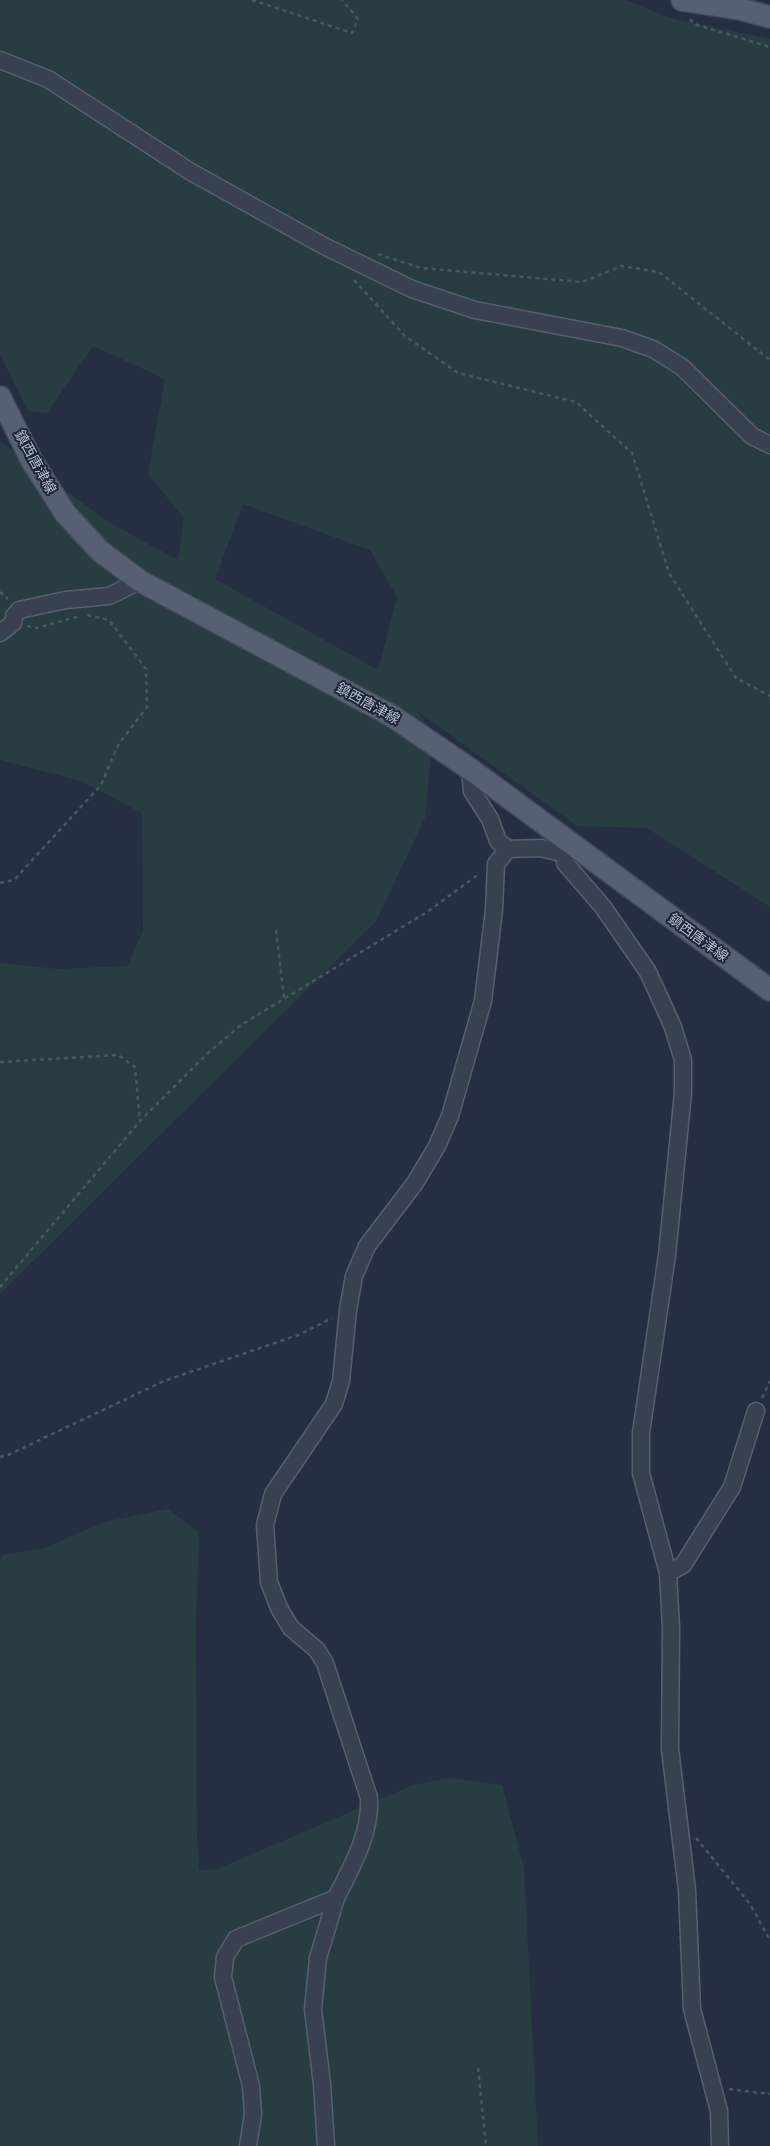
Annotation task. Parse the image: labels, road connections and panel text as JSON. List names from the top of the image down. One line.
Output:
{"streets":{"main road":["鎮西唐津線"]}}
